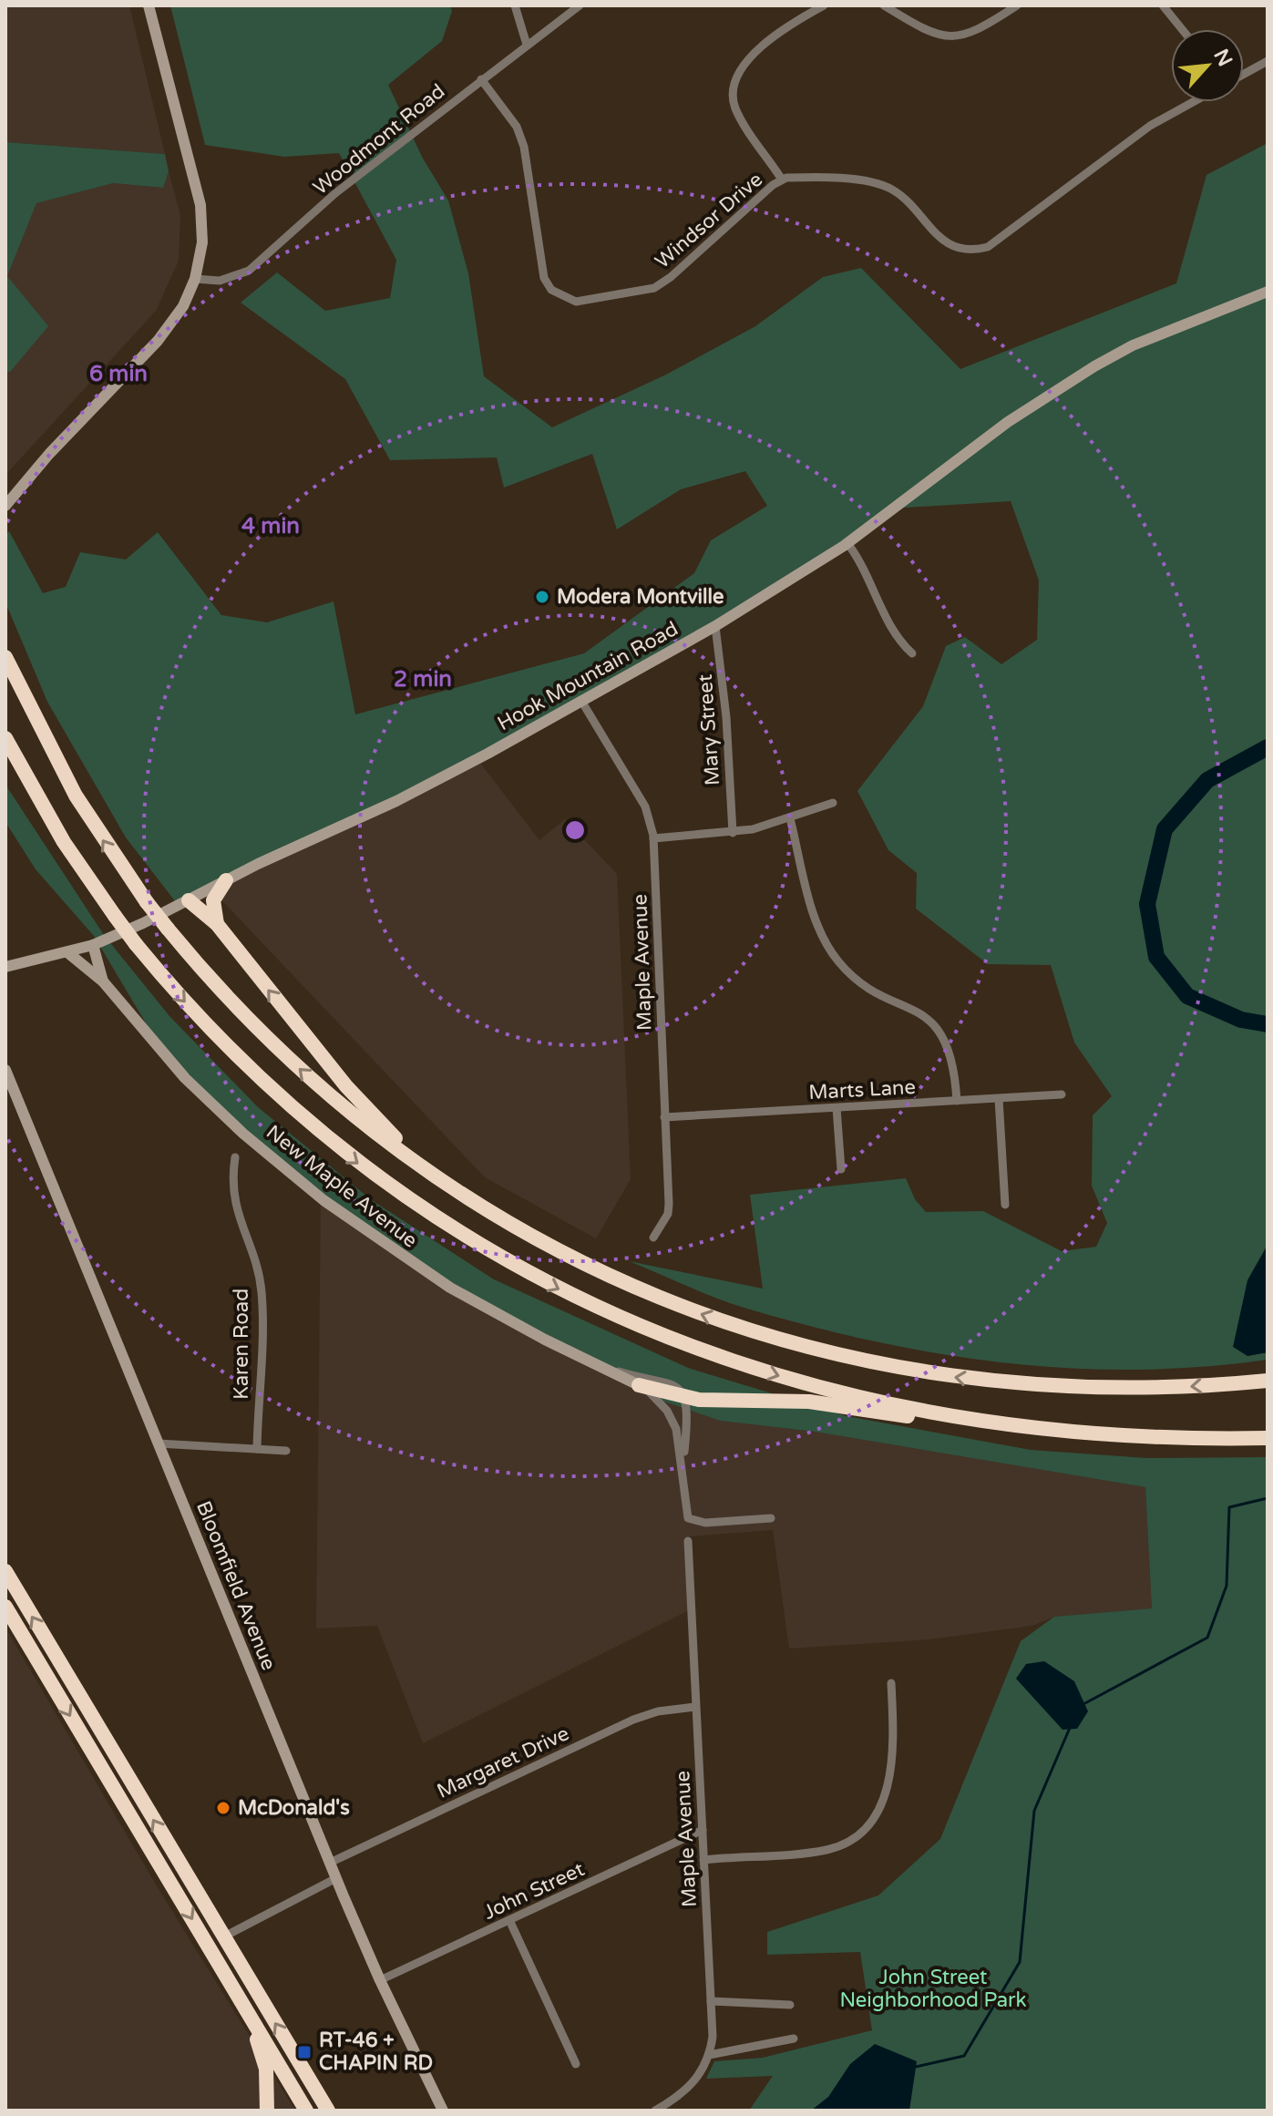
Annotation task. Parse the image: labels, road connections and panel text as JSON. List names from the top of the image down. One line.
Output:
{"streets":{"street":["Woodmont Road","Windsor Drive","Hook Mountain Road","Mary Street","Maple Avenue","Marts Lane","New Maple Avenue","Karen Road","Bloomfield Avenue","Margaret Drive","John Street"]},"crossings":[["Woodmont Road","Windsor Drive"],["Hook Mountain Road","Mary Street"],["Hook Mountain Road","Maple Avenue"],["Hook Mountain Road","New Maple Avenue"],["Maple Avenue","Marts Lane"],["Maple Avenue","Margaret Drive"],["Maple Avenue","John Street"],["Bloomfield Avenue","Margaret Drive"],["Bloomfield Avenue","John Street"]],"parks":["John Street Neighborhood Park"],"places":{"other":["Modera Montville","McDonald's"],"transit":["RT-46 + CHAPIN RD"]},"north":"top right","rings":["6 min","4 min","2 min"]}
